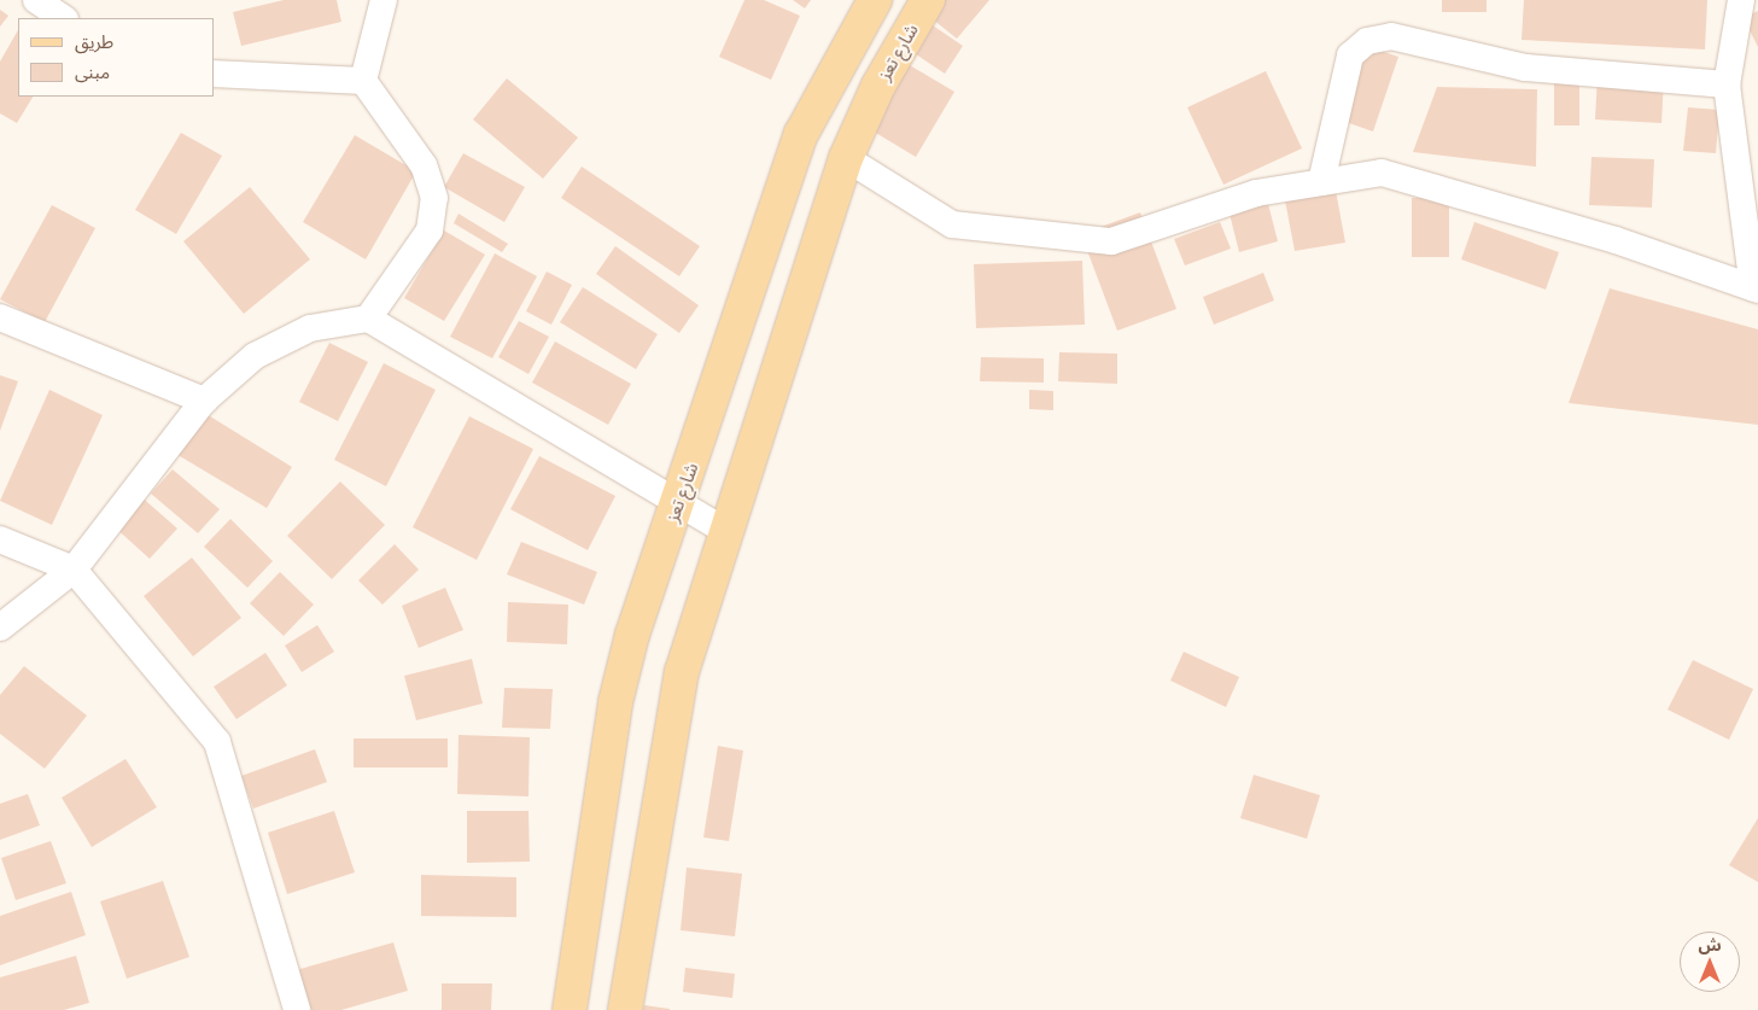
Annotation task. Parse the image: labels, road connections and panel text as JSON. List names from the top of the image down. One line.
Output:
{"streets":{"main road":["شارع تعز"]},"legend":["طريق","مبنى"],"north":"top"}
